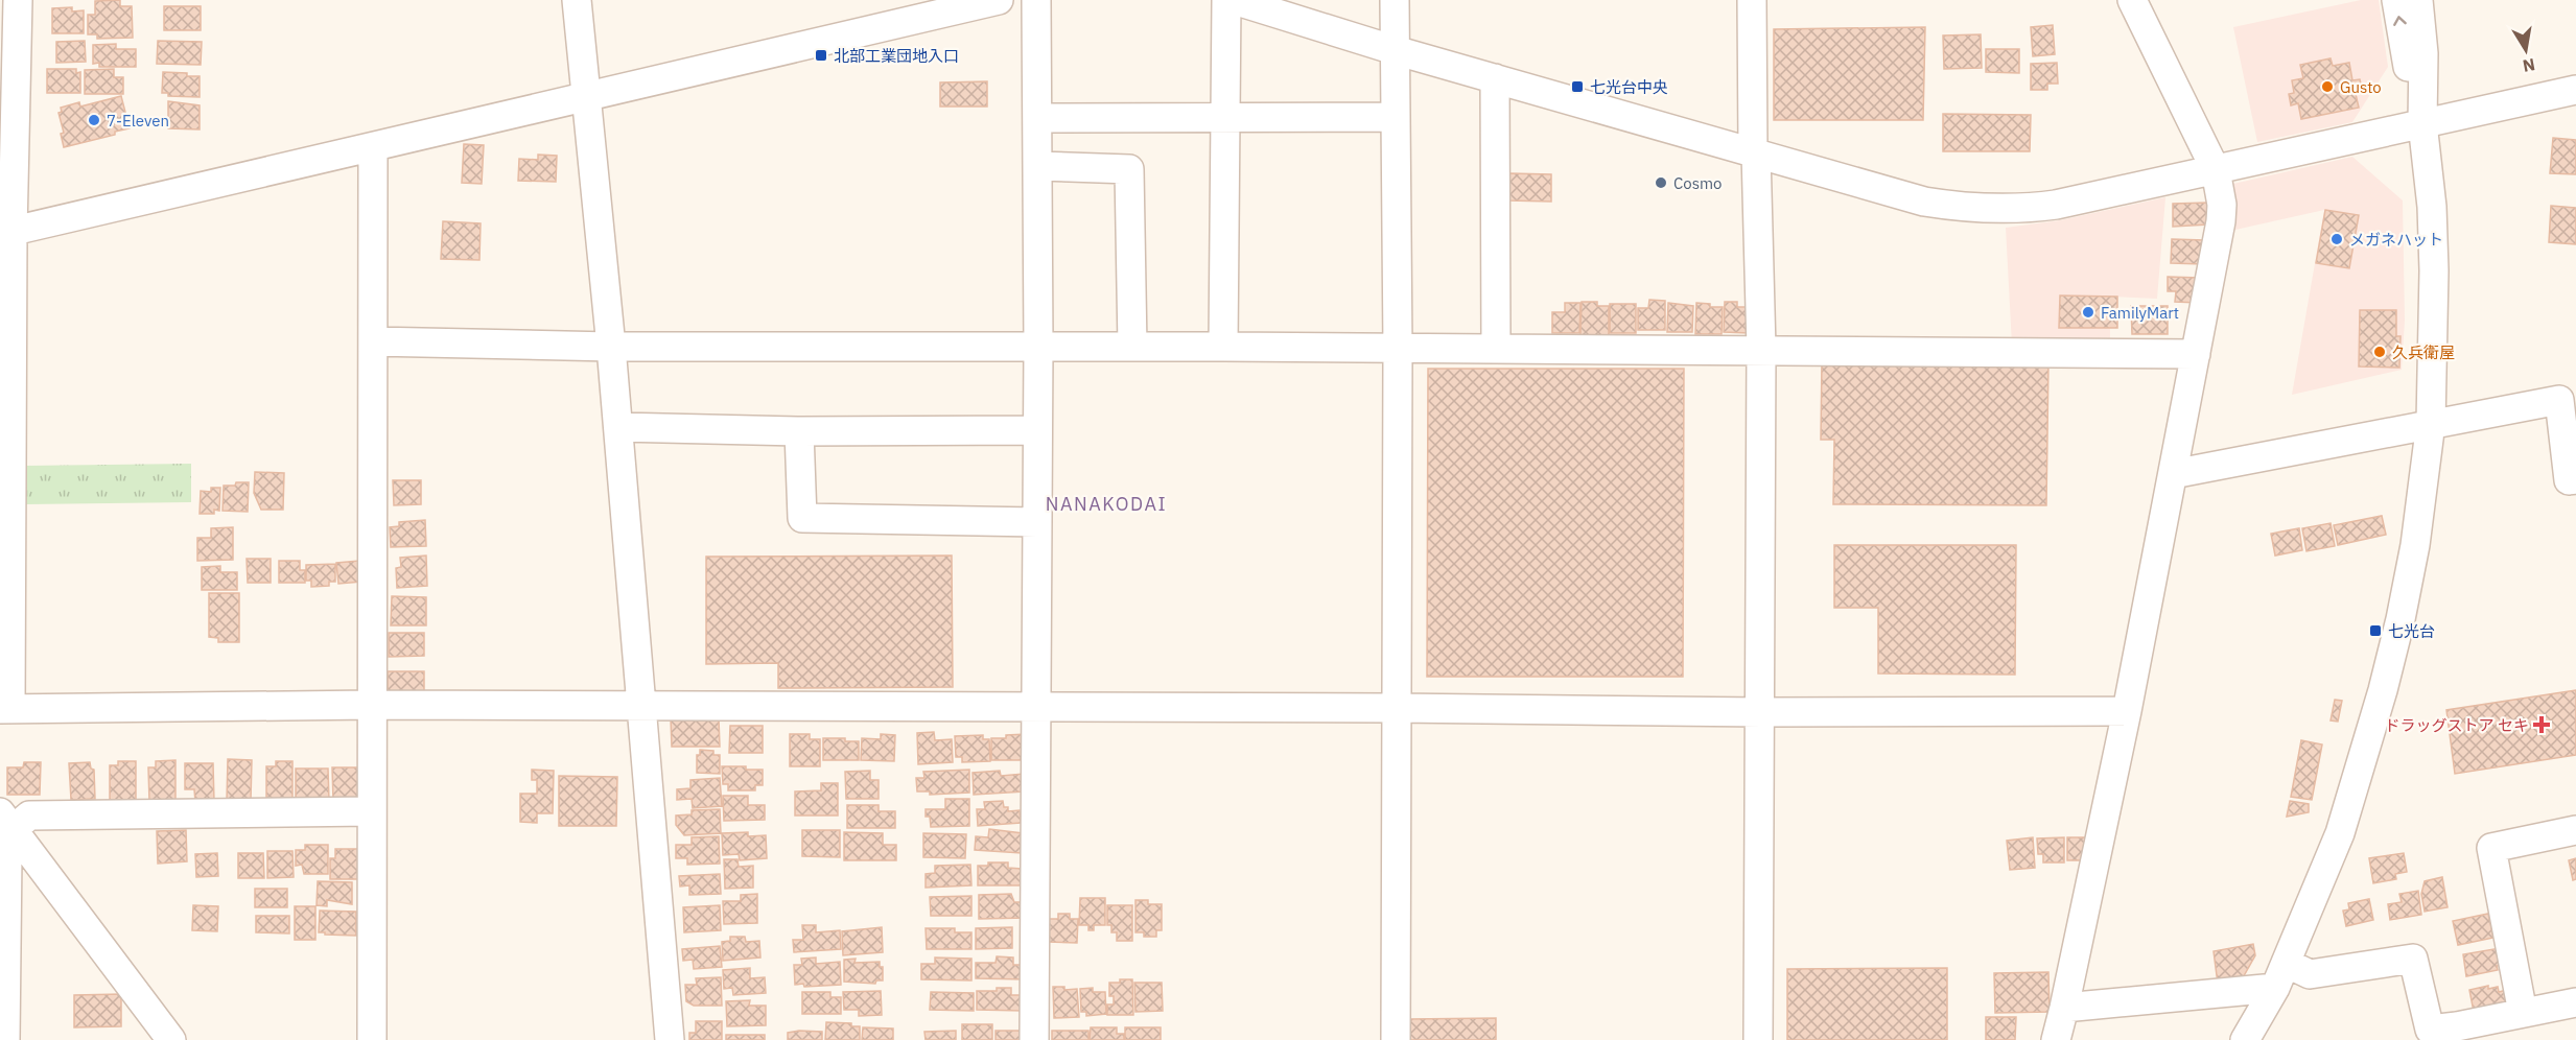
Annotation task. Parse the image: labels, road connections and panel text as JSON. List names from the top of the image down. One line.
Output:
{"districts":["NANAKODAI"],"places":{"transit":["北部工業団地入口","七光台中央","七光台"],"other":["Gusto","7-Eleven","Cosmo","メガネハット","FamilyMart","久兵衛屋"],"health":["ドラッグストア セキ"]},"north":"bottom"}
